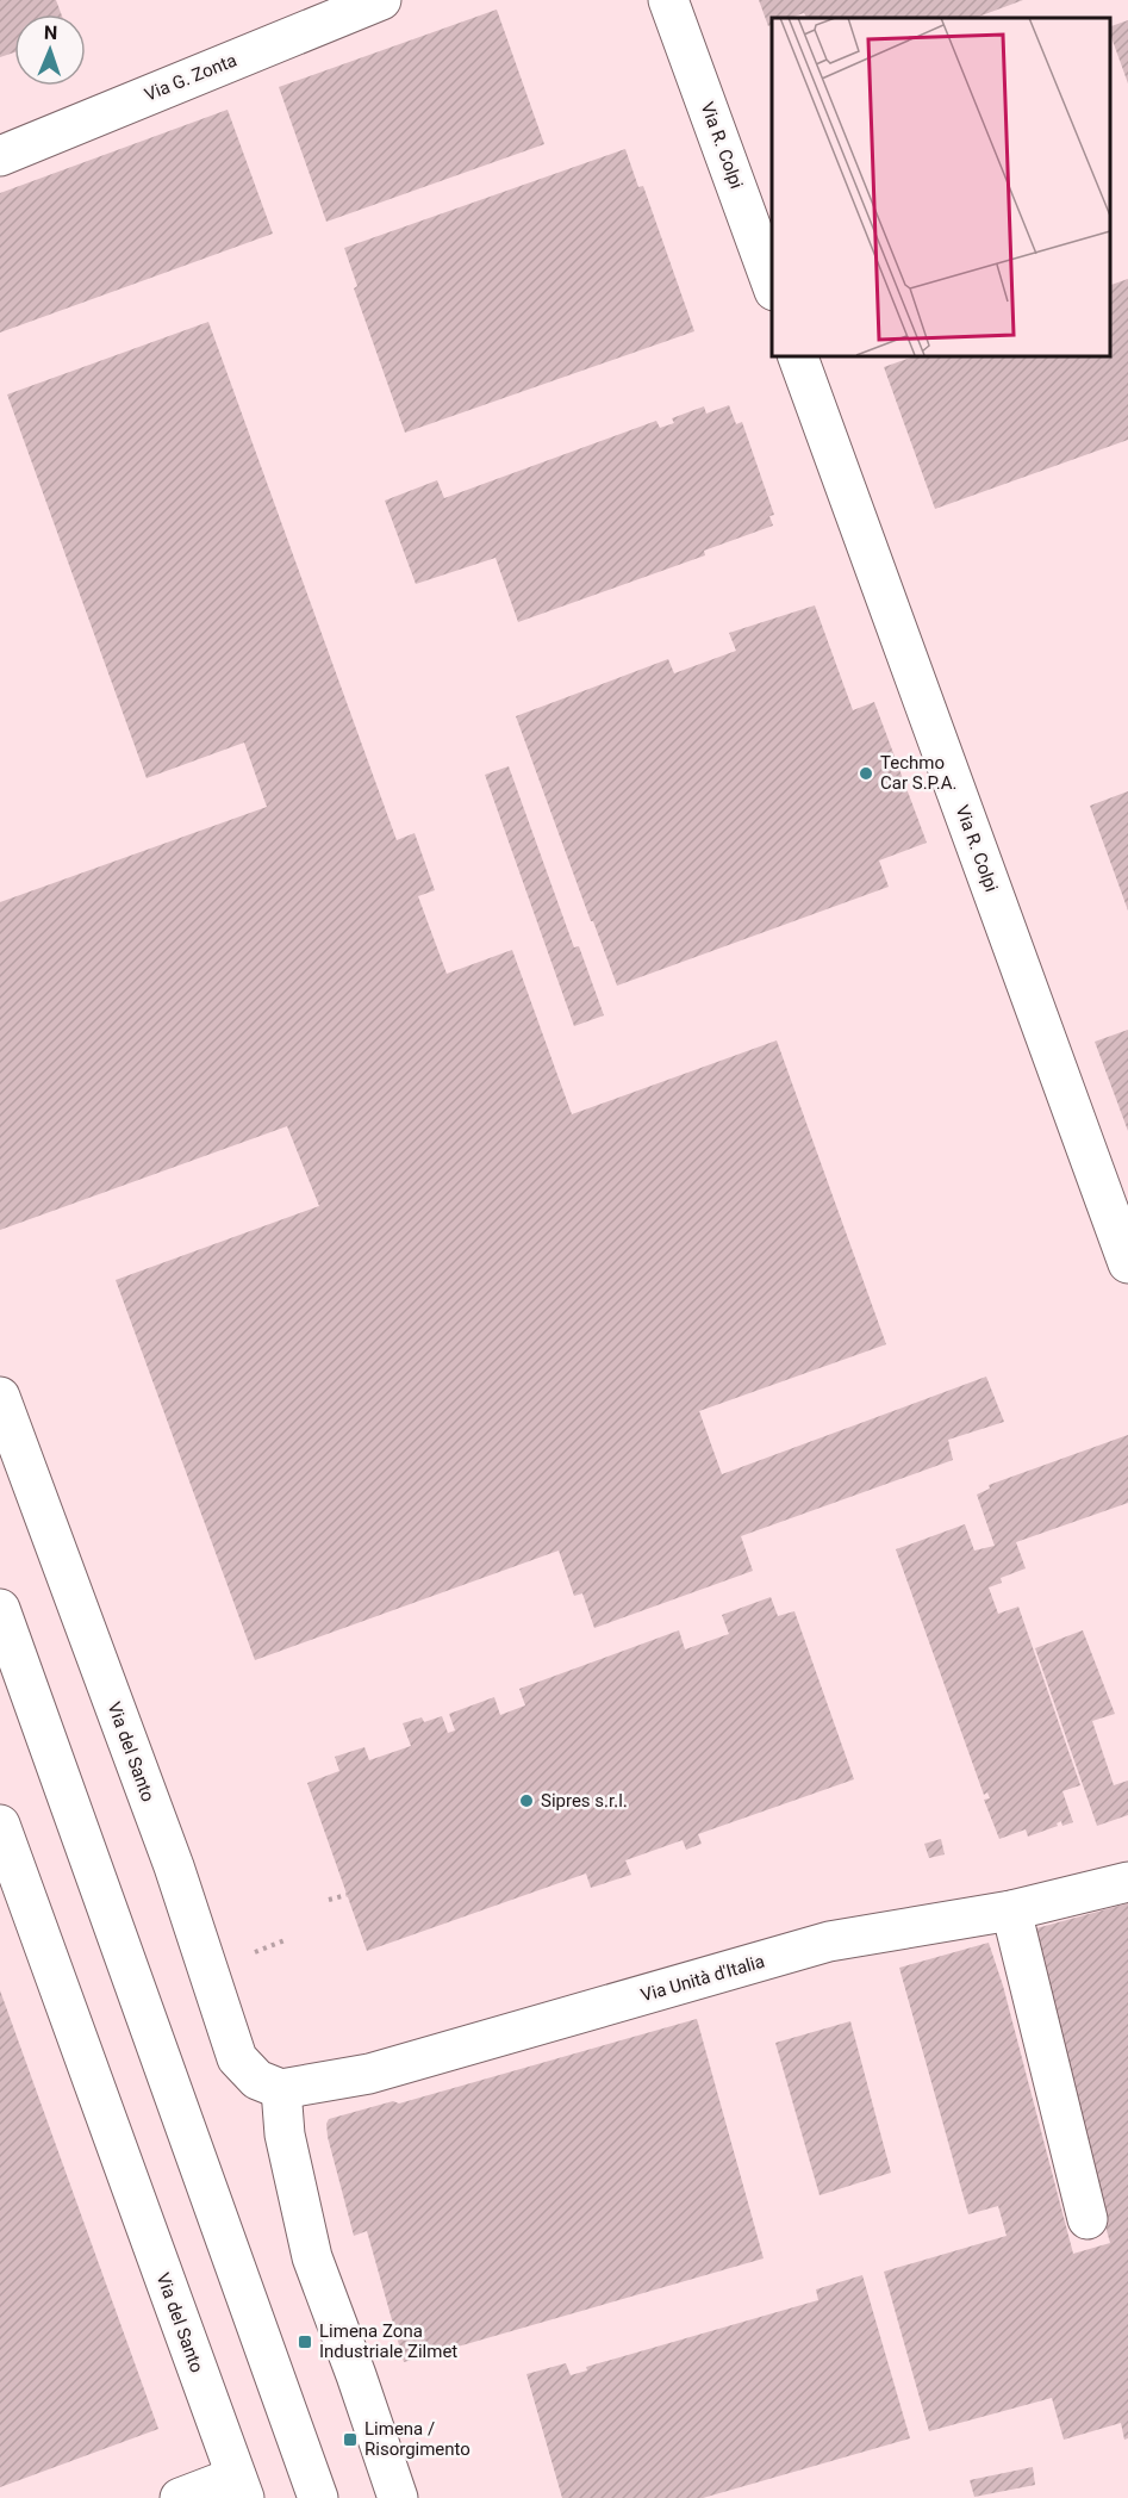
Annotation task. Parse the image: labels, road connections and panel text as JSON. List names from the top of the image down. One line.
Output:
{"streets":{"street":["Via G. Zonta","Via R. Colpi","Via del Santo","Via Unità d'Italia"]},"crossings":[["Via del Santo","Via Unità d'Italia"]],"places":{"other":["Techmo Car S.P.A.","Sipres s.r.l."],"transit":["Limena Zona Industriale Zilmet","Limena / Risorgimento"]},"north":"top"}
